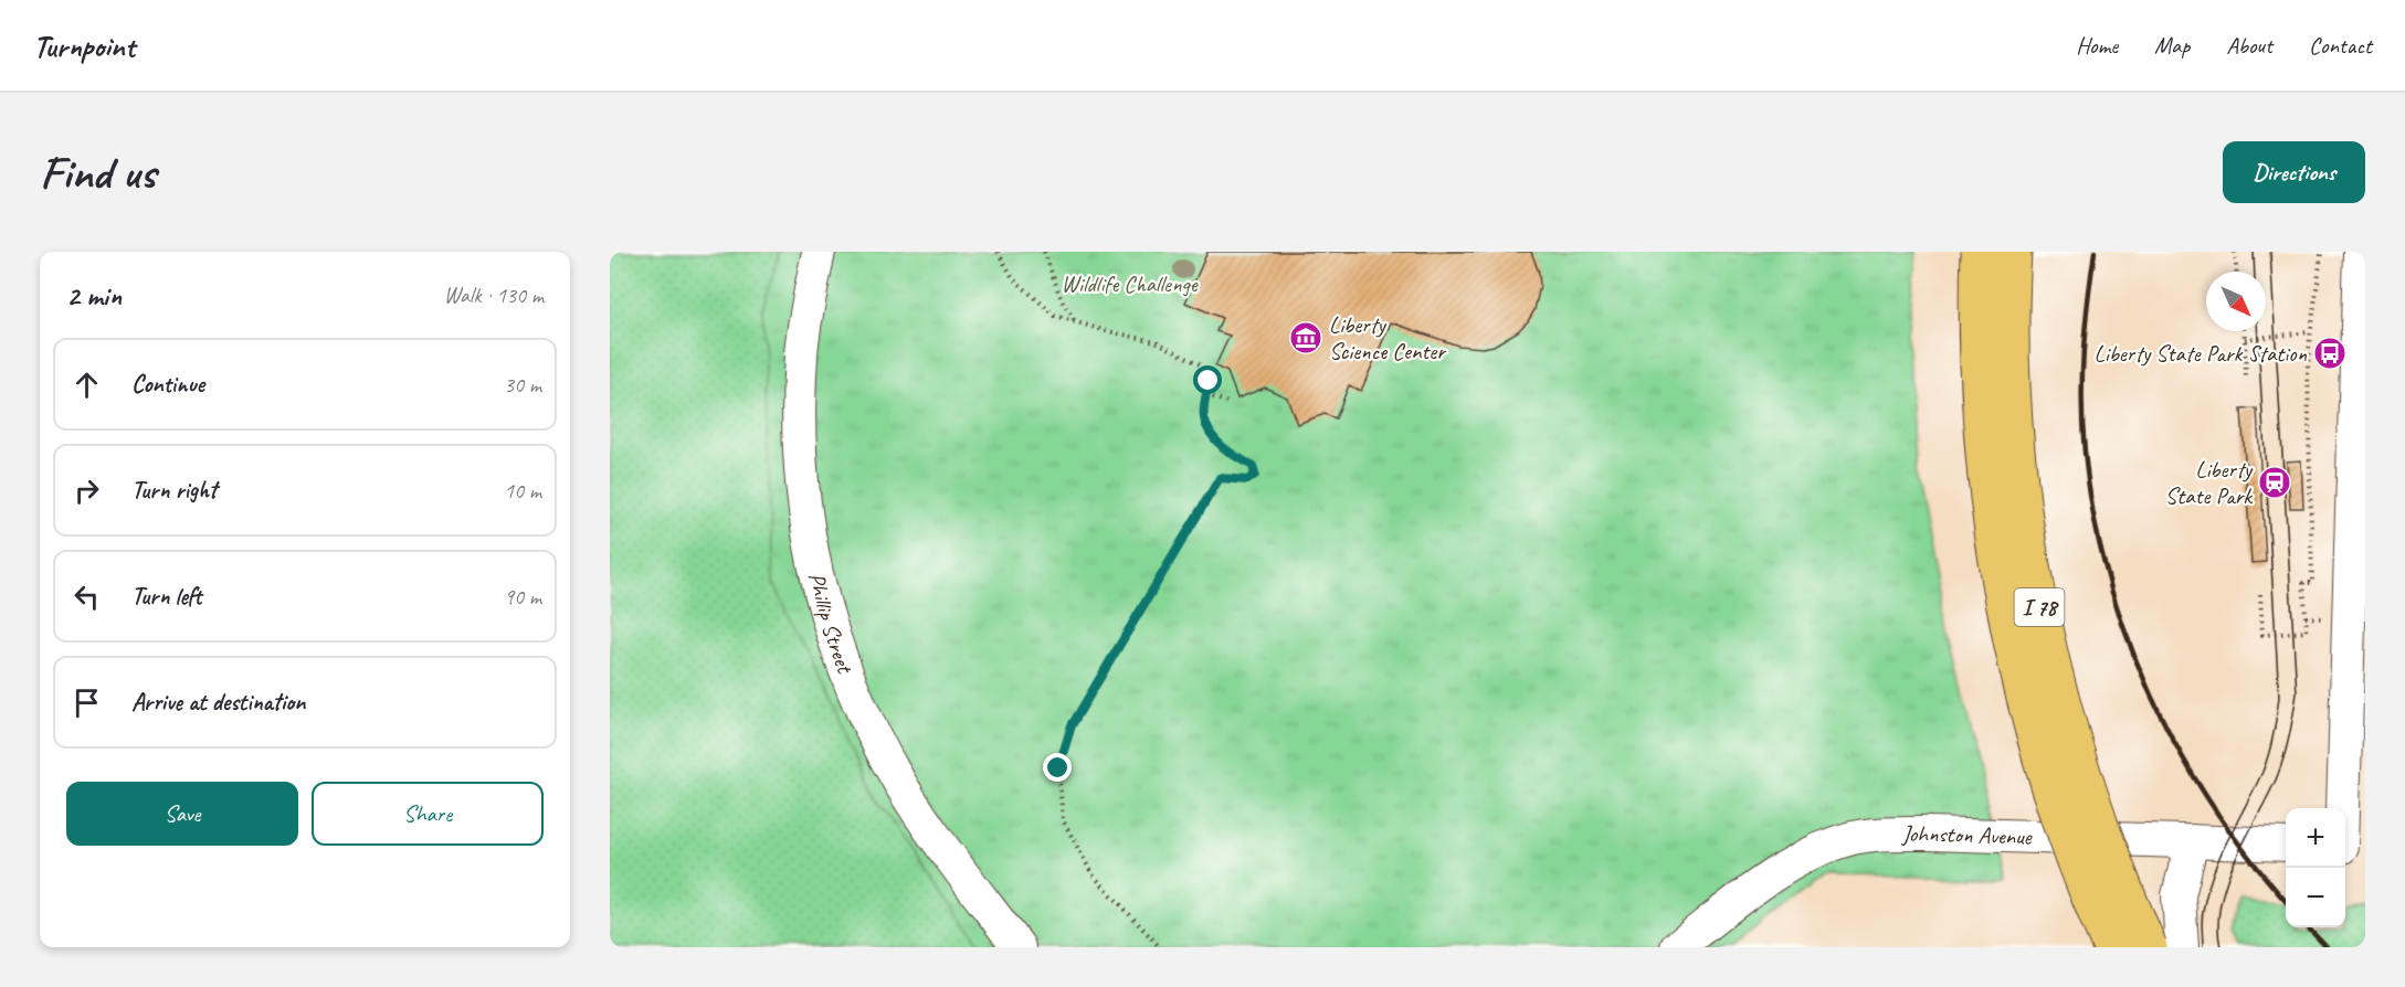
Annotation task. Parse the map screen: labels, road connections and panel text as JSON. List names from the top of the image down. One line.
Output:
{"streets":{"highway":["I 78"],"street":["Phillip Street","Johnston Avenue"]},"parks":["Wildlife Challenge"],"places":{"museum":["Liberty Science Center"],"bus stop":["Liberty State Park Station"],"station":["Liberty State Park"]},"north":"bottom right","page":{"header":"Turnpoint","nav":["Home","Map","About","Contact"],"buttons":["Directions",["Save","Share"]],"title":"Find us","heading":["2 min","Walk · 130 m"],"list":[["Continue","30 m"],["Turn right","10 m"],["Turn left","90 m"],"Arrive at destination"],"map_buttons":["+","−"]}}
